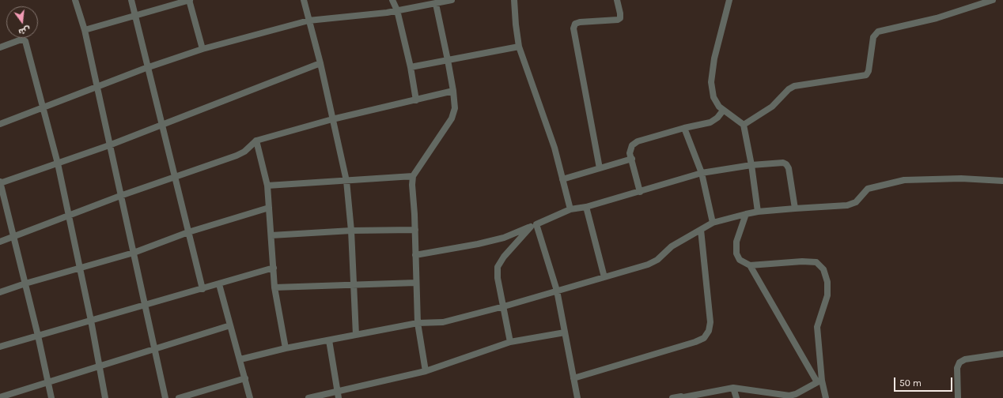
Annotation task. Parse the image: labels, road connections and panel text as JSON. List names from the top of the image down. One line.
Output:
{"scale_bar":"50 m","north":"bottom"}
